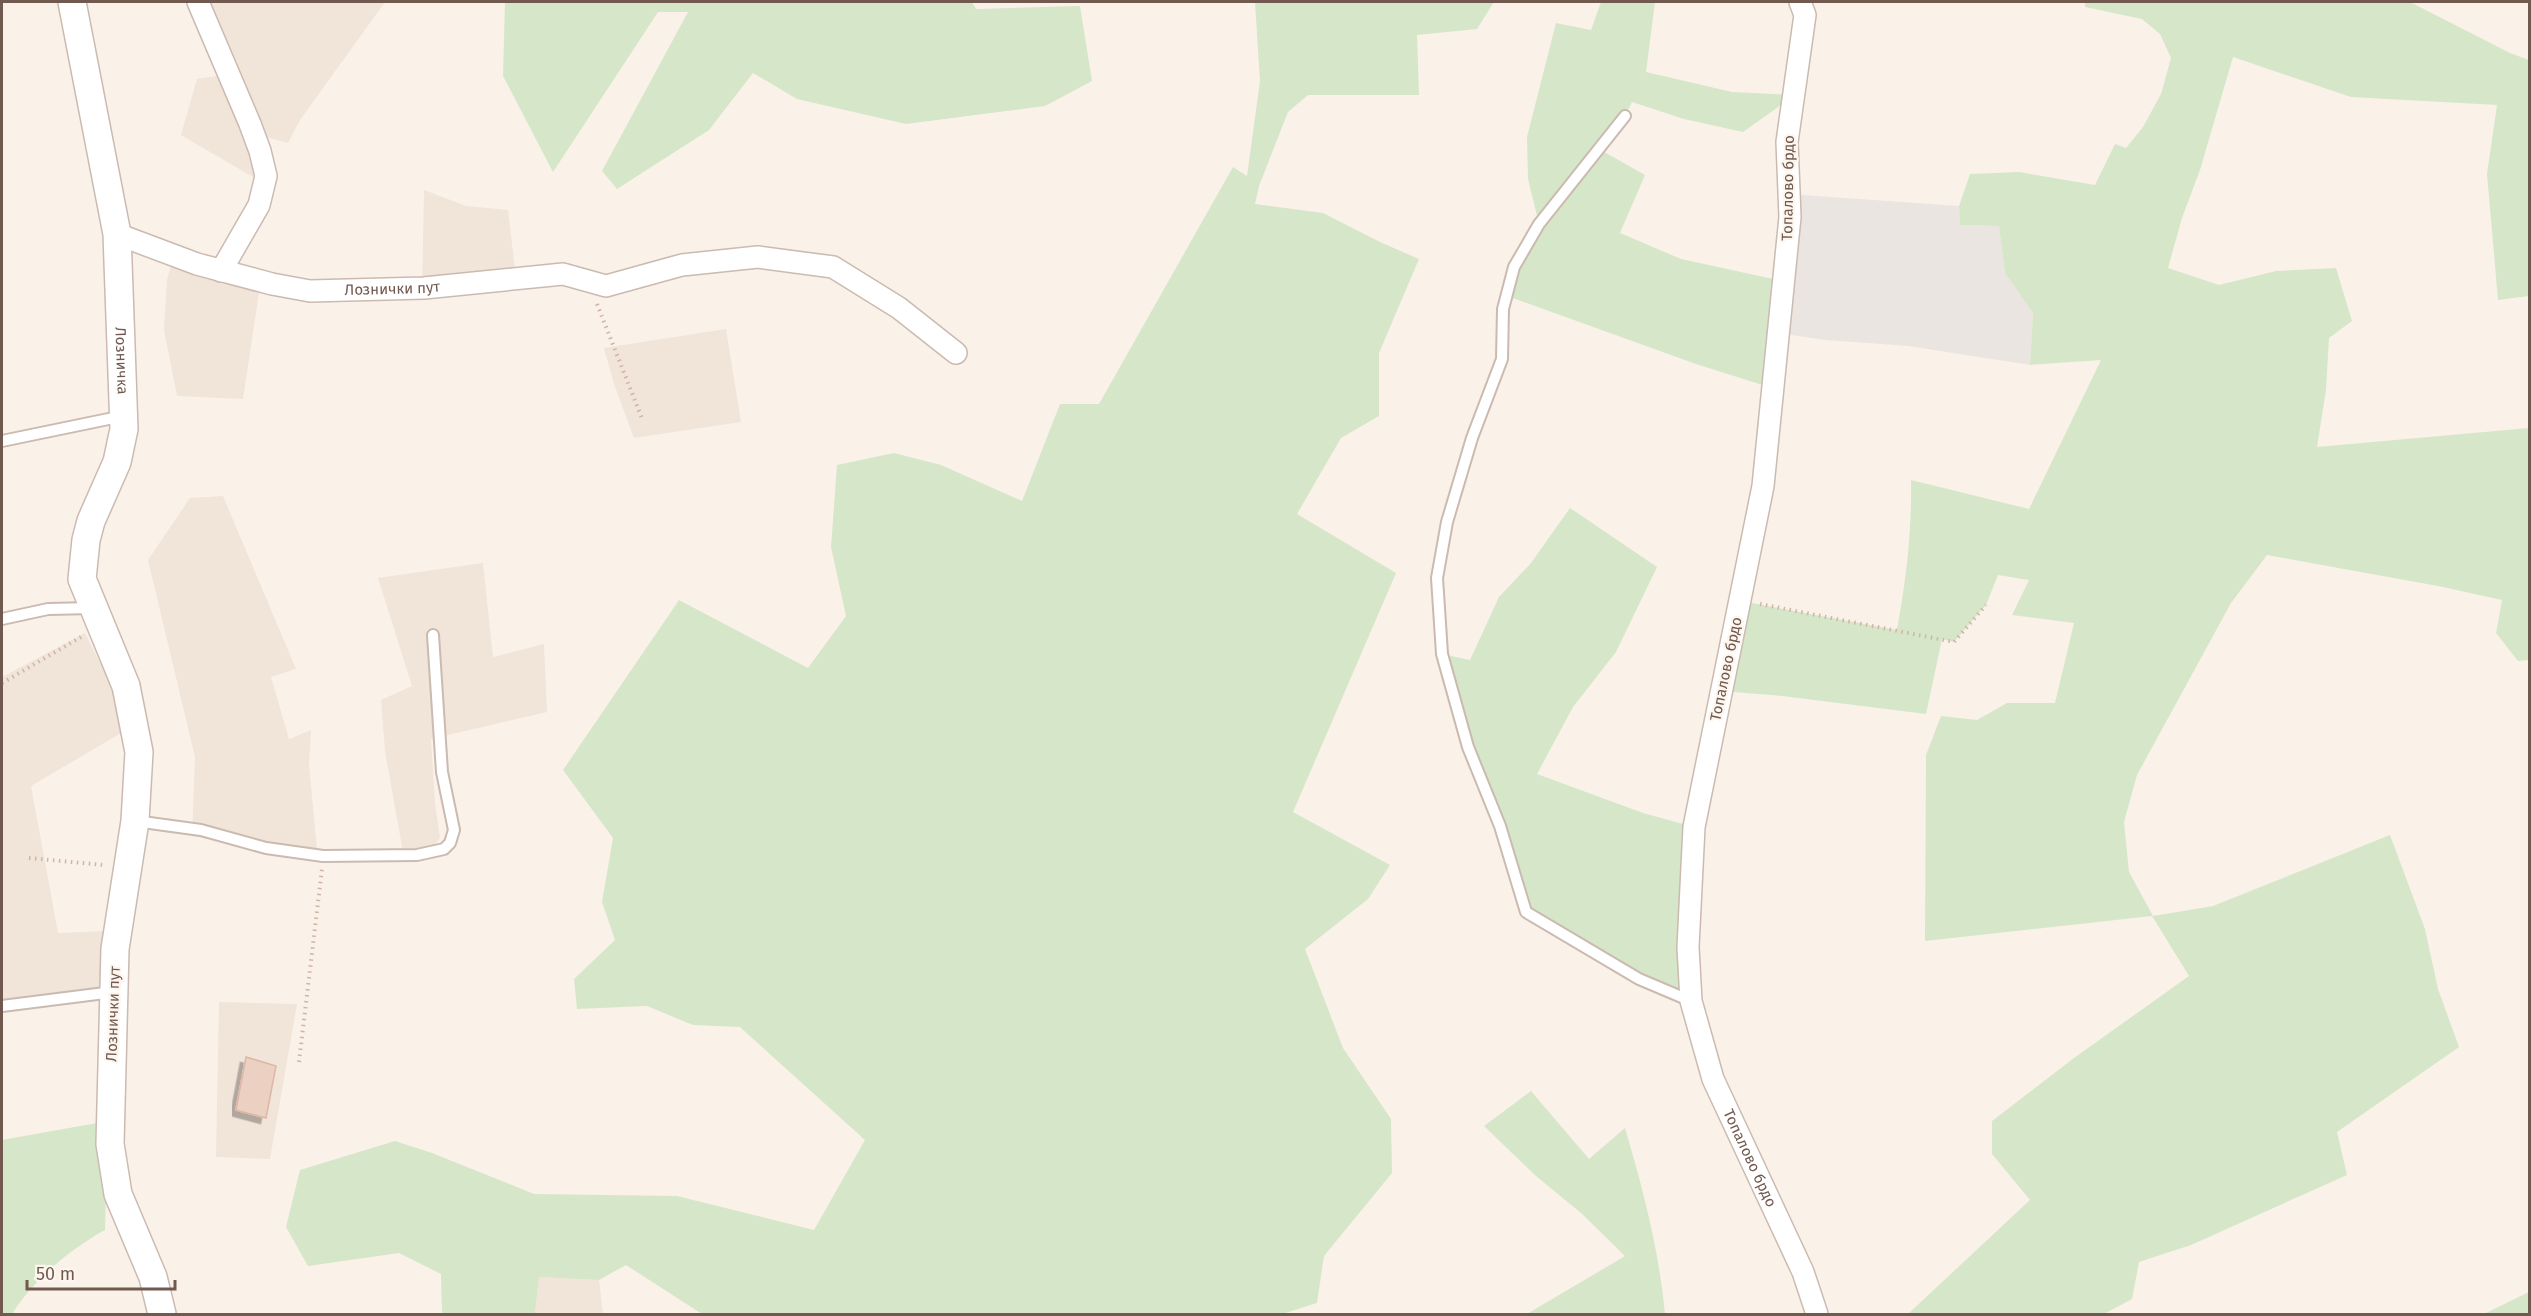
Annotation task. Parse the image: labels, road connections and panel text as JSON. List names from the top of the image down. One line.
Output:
{"streets":{"street":["Топалово брдо","Лознички пут","Лозничка"]},"crossings":[["Лознички пут","Лозничка"]],"scale_bar":"50 m"}
